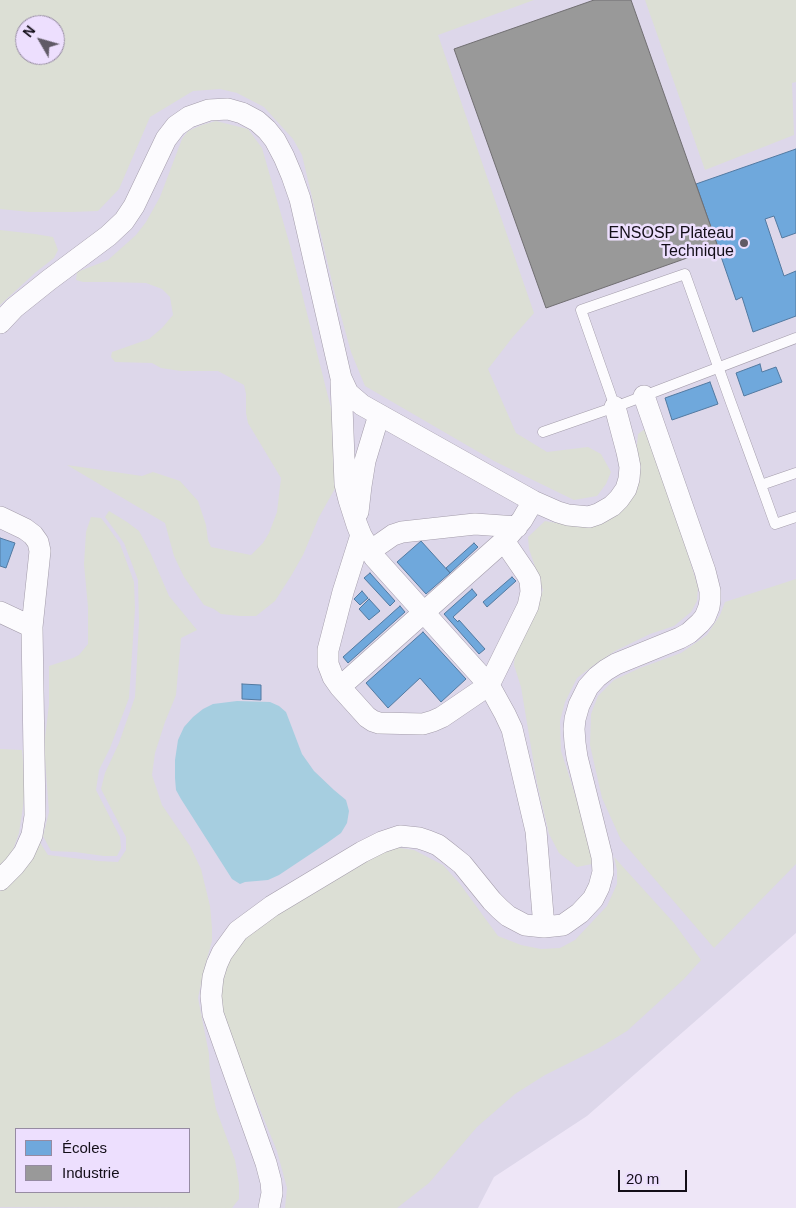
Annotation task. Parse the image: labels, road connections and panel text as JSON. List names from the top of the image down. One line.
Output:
{"places":["ENSOSP Plateau Technique"],"legend":["Écoles","Industrie"],"scale_bar":"20 m","north":"top left"}
